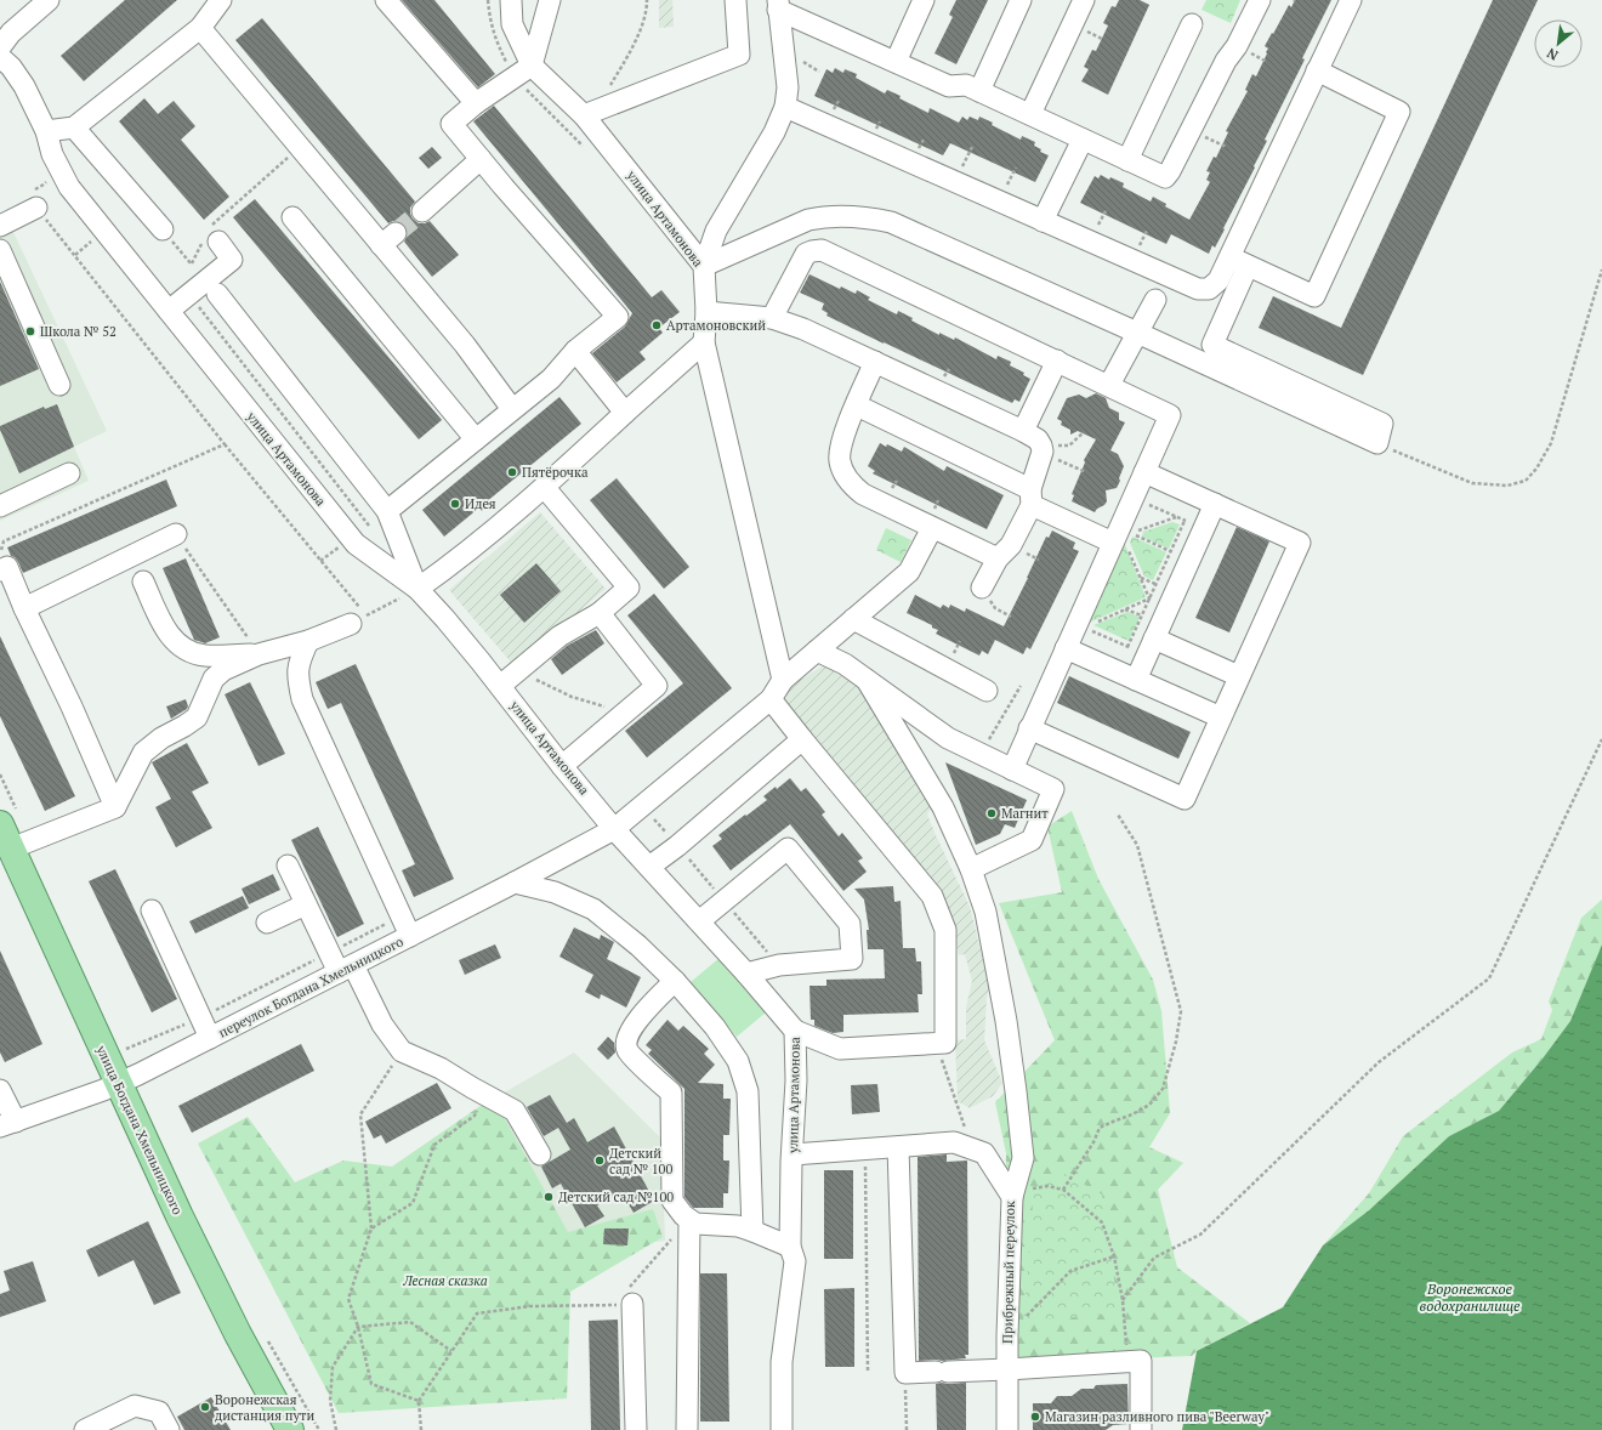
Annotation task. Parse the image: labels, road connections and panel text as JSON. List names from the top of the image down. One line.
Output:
{"streets":{"main road":["улица Богдана Хмельницкого"],"street":["улица Артамонова","переулок Богдана Хмельницкого","Прибрежный переулок"]},"crossings":[["улица Артамонова","переулок Богдана Хмельницкого"],["улица Артамонова","Прибрежный переулок"],["переулок Богдана Хмельницкого","улица Богдана Хмельницкого"]],"water":["Воронежское водохранилище"],"parks":["Лесная сказка"],"places":["Артамоновский","Школа № 52","Пятёрочка","Идея","Магнит","Детский сад № 100","Детский сад №100","Воронежская дистанция пути","Магазин разливного пива \"Beerway\""],"north":"bottom left"}
